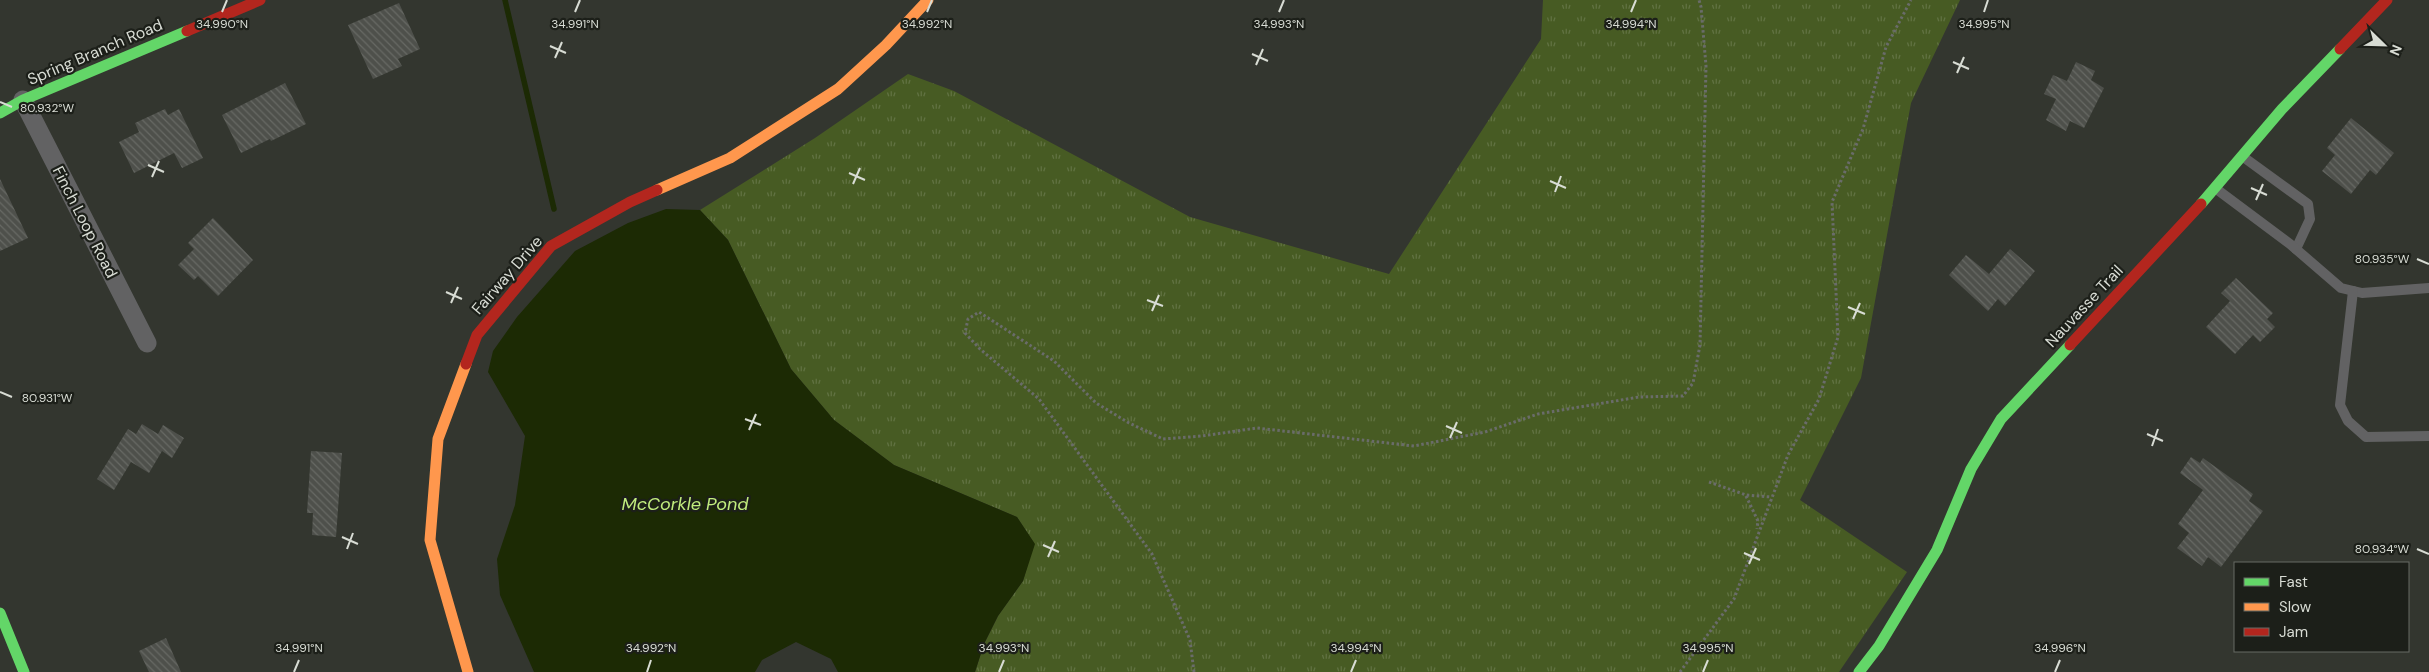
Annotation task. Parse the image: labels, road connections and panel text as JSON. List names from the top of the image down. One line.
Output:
{"streets":{"street":["Spring Branch Road","Finch Loop Road","Fairway Drive","Nauvasse Trail"]},"crossings":[["Spring Branch Road","Finch Loop Road"]],"water":["McCorkle Pond"],"legend":["Fast","Slow","Jam"],"north":"bottom right","coordinates":["34.990°N","34.991°N","34.992°N","34.994°N","34.993°N","34.995°N","80.932°W","80.935°W","80.931°W","80.934°W","34.996°N"]}
